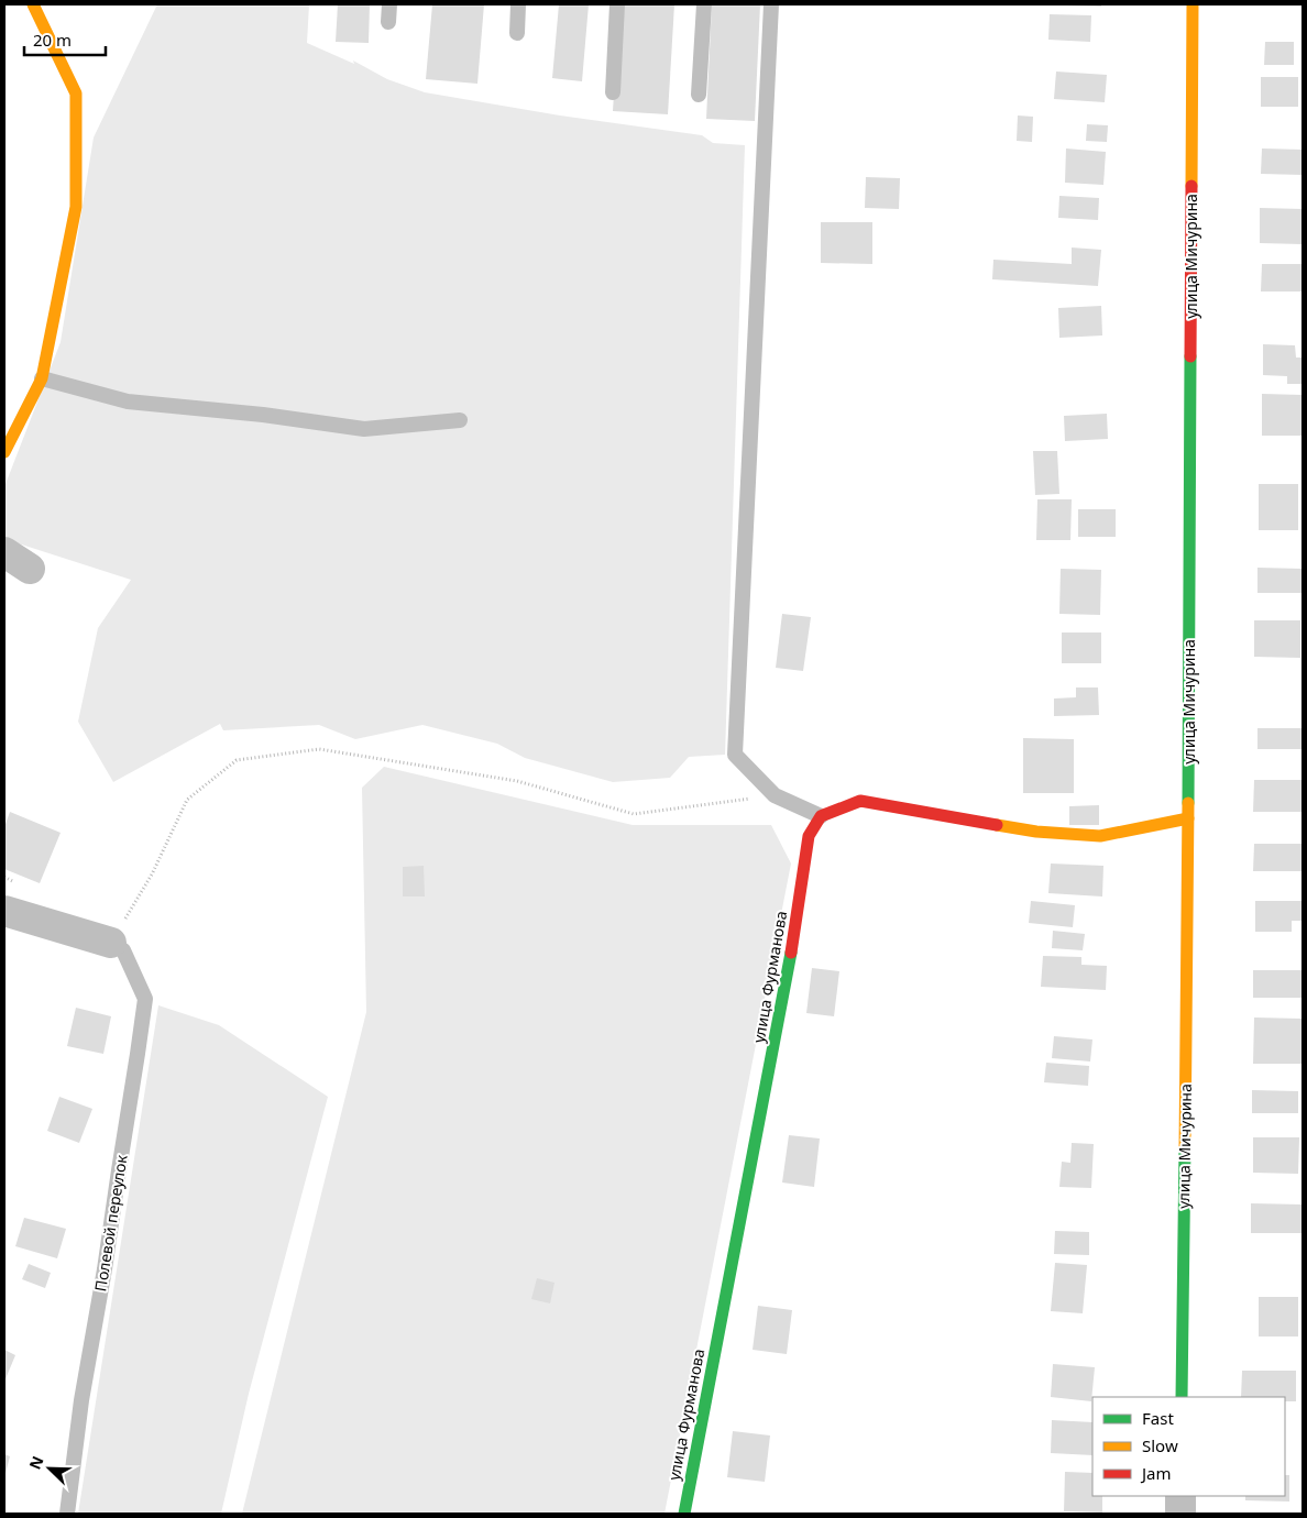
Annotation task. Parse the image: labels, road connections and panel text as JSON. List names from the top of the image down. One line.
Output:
{"streets":{"street":["улица Мичурина","улица Фурманова"],"lane":["Полевой переулок"]},"legend":["Fast","Slow","Jam"],"scale_bar":"20 m","north":"top left"}
